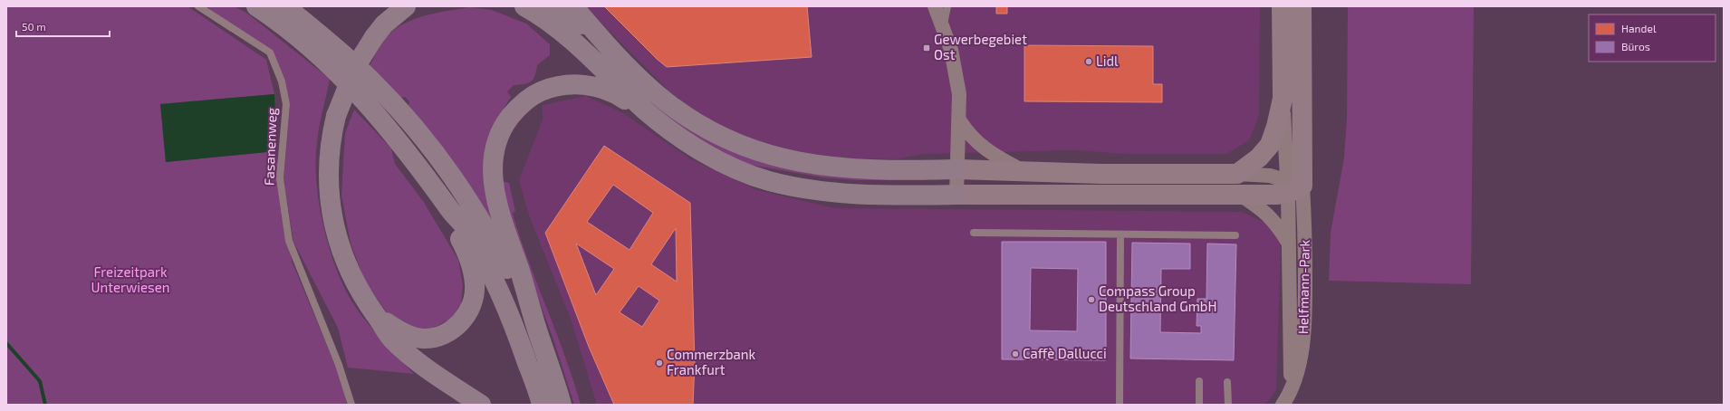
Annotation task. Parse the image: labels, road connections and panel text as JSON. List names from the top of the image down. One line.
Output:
{"streets":{"street":["Helfmann-Park"],"lane":["Fasanenweg"]},"parks":["Freizeitpark Unterwiesen"],"places":{"transit":["Gewerbegebiet Ost"],"other":["Lidl","Compass Group Deutschland GmbH","Caffè Dallucci","Commerzbank Frankfurt"]},"legend":["Handel","Büros"],"scale_bar":"50 m"}
